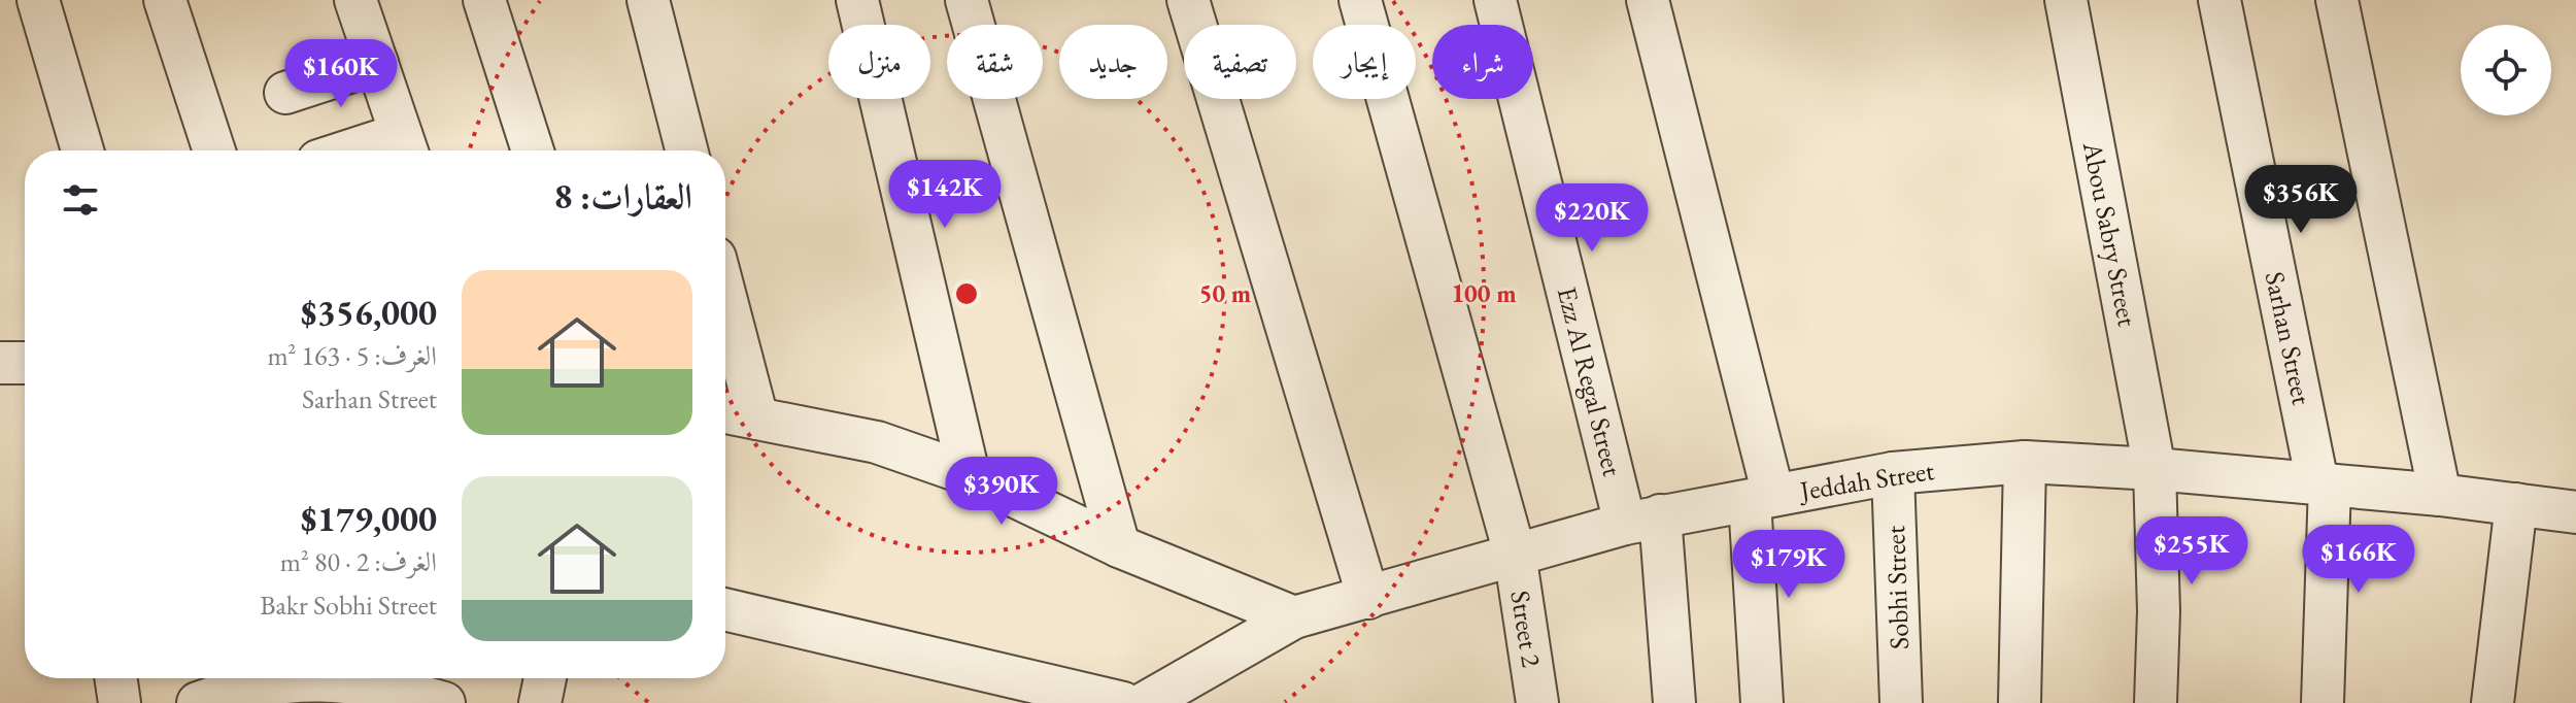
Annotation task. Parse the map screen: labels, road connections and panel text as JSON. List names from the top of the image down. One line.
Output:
{"streets":{"street":["Abou Sabry Street","Sarhan Street","Ezz Al Regal Street","Jeddah Street","Sobhi Street","Street 2"]},"crossings":[["Abou Sabry Street","Jeddah Street"],["Sarhan Street","Jeddah Street"],["Ezz Al Regal Street","Jeddah Street"],["Jeddah Street","Sobhi Street"],["Jeddah Street","Street 2"]],"page":{"chip":["شراء","إيجار","تصفية","جديد","شقة","منزل"],"price":["$160K","$142K","$356K","$220K","$390K","$255K","$166K","$179K"],"heading":"العقارات: 8","list":[{"name":"$356,000","note":"الغرف: 5 · 163 m² · Sarhan Street"},{"name":"$179,000","note":"الغرف: 2 · 80 m² · Bakr Sobhi Street"}]},"rings":["50 m","100 m"]}
